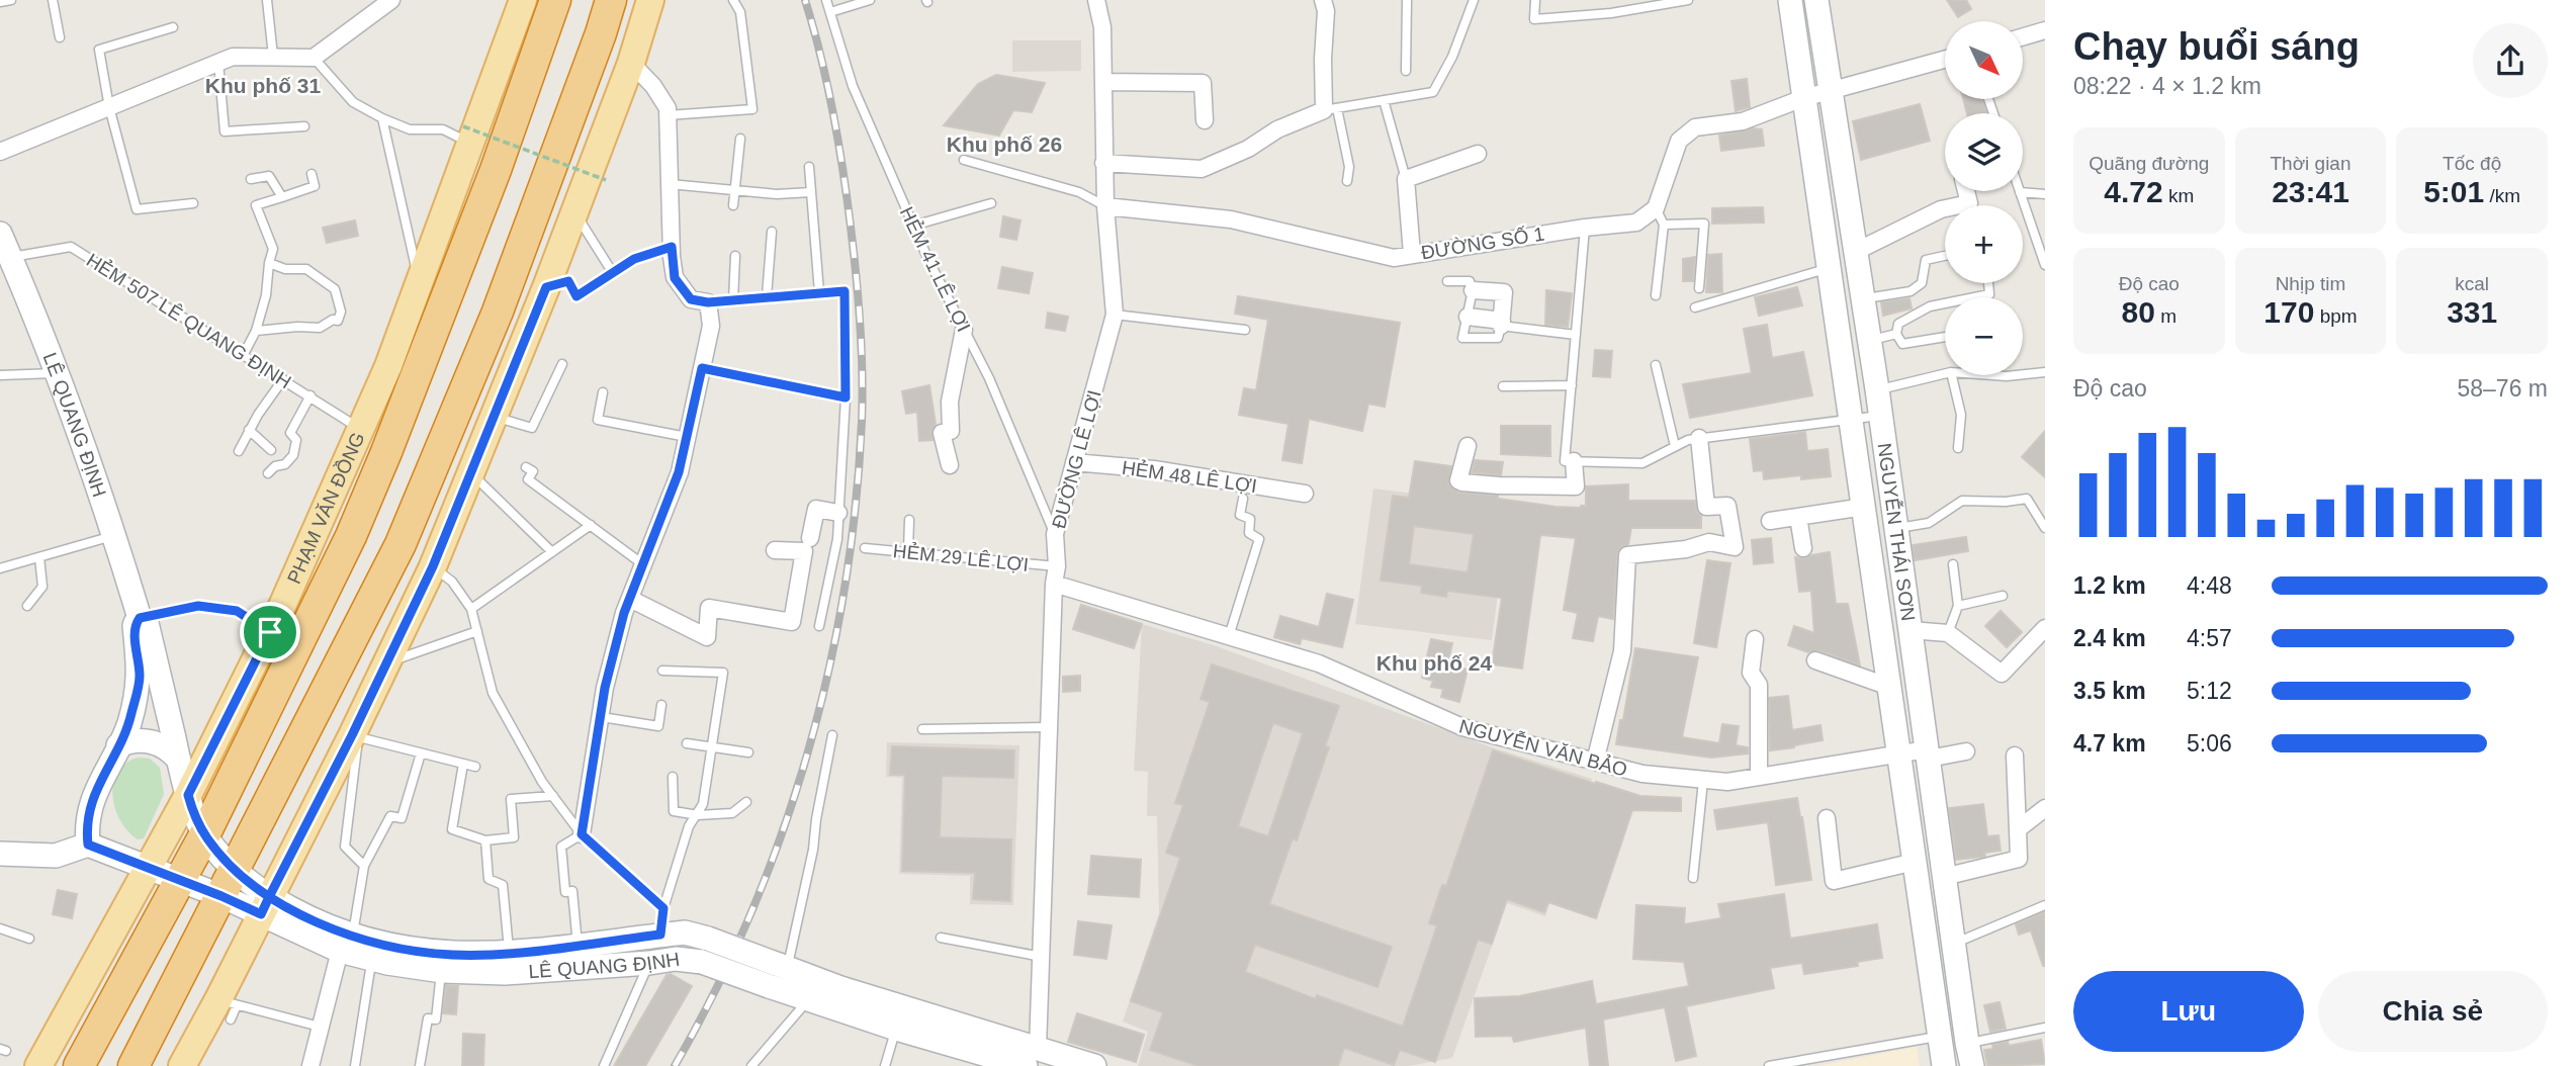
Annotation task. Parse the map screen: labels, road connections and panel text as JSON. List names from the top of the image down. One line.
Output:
{"streets":{"highway":["PHẠM VĂN ĐỒNG"],"main road":["LÊ QUANG ĐỊNH","NGUYỄN THÁI SƠN"],"street":["ĐƯỜNG SỐ 1","ĐƯỜNG LÊ LỢI","HẺM 48 LÊ LỢI","NGUYỄN VĂN BẢO"],"lane":["HẺM 41 LÊ LỢI","HẺM 507 LÊ QUANG ĐỊNH","HẺM 29 LÊ LỢI"]},"crossings":[["ĐƯỜNG SỐ 1","ĐƯỜNG LÊ LỢI"],["HẺM 41 LÊ LỢI","ĐƯỜNG LÊ LỢI"],["HẺM 507 LÊ QUANG ĐỊNH","LÊ QUANG ĐỊNH"],["HẺM 507 LÊ QUANG ĐỊNH","PHẠM VĂN ĐỒNG"],["LÊ QUANG ĐỊNH","ĐƯỜNG LÊ LỢI"],["LÊ QUANG ĐỊNH","PHẠM VĂN ĐỒNG"],["ĐƯỜNG LÊ LỢI","HẺM 48 LÊ LỢI"],["ĐƯỜNG LÊ LỢI","HẺM 29 LÊ LỢI"],["ĐƯỜNG LÊ LỢI","NGUYỄN VĂN BẢO"],["NGUYỄN THÁI SƠN","NGUYỄN VĂN BẢO"]],"districts":["Khu phố 31","Khu phố 26","Khu phố 24"],"north":"bottom right","page":{"heading":["Chạy buổi sáng","08:22 · 4 × 1.2 km"],"map_buttons":["+","−"],"stats":[["Quãng đường","4.72 km"],["Thời gian","23:41"],["Tốc độ","5:01 /km"],["Độ cao","80 m"],["Nhịp tim","170 bpm"],["kcal","331"]],"chart":["Độ cao","58–76 m"],"list":[{"name":"1.2 km","note":"4:48"},{"name":"2.4 km","note":"4:57"},{"name":"3.5 km","note":"5:12"},{"name":"4.7 km","note":"5:06"}],"buttons":["Lưu","Chia sẻ"]}}
